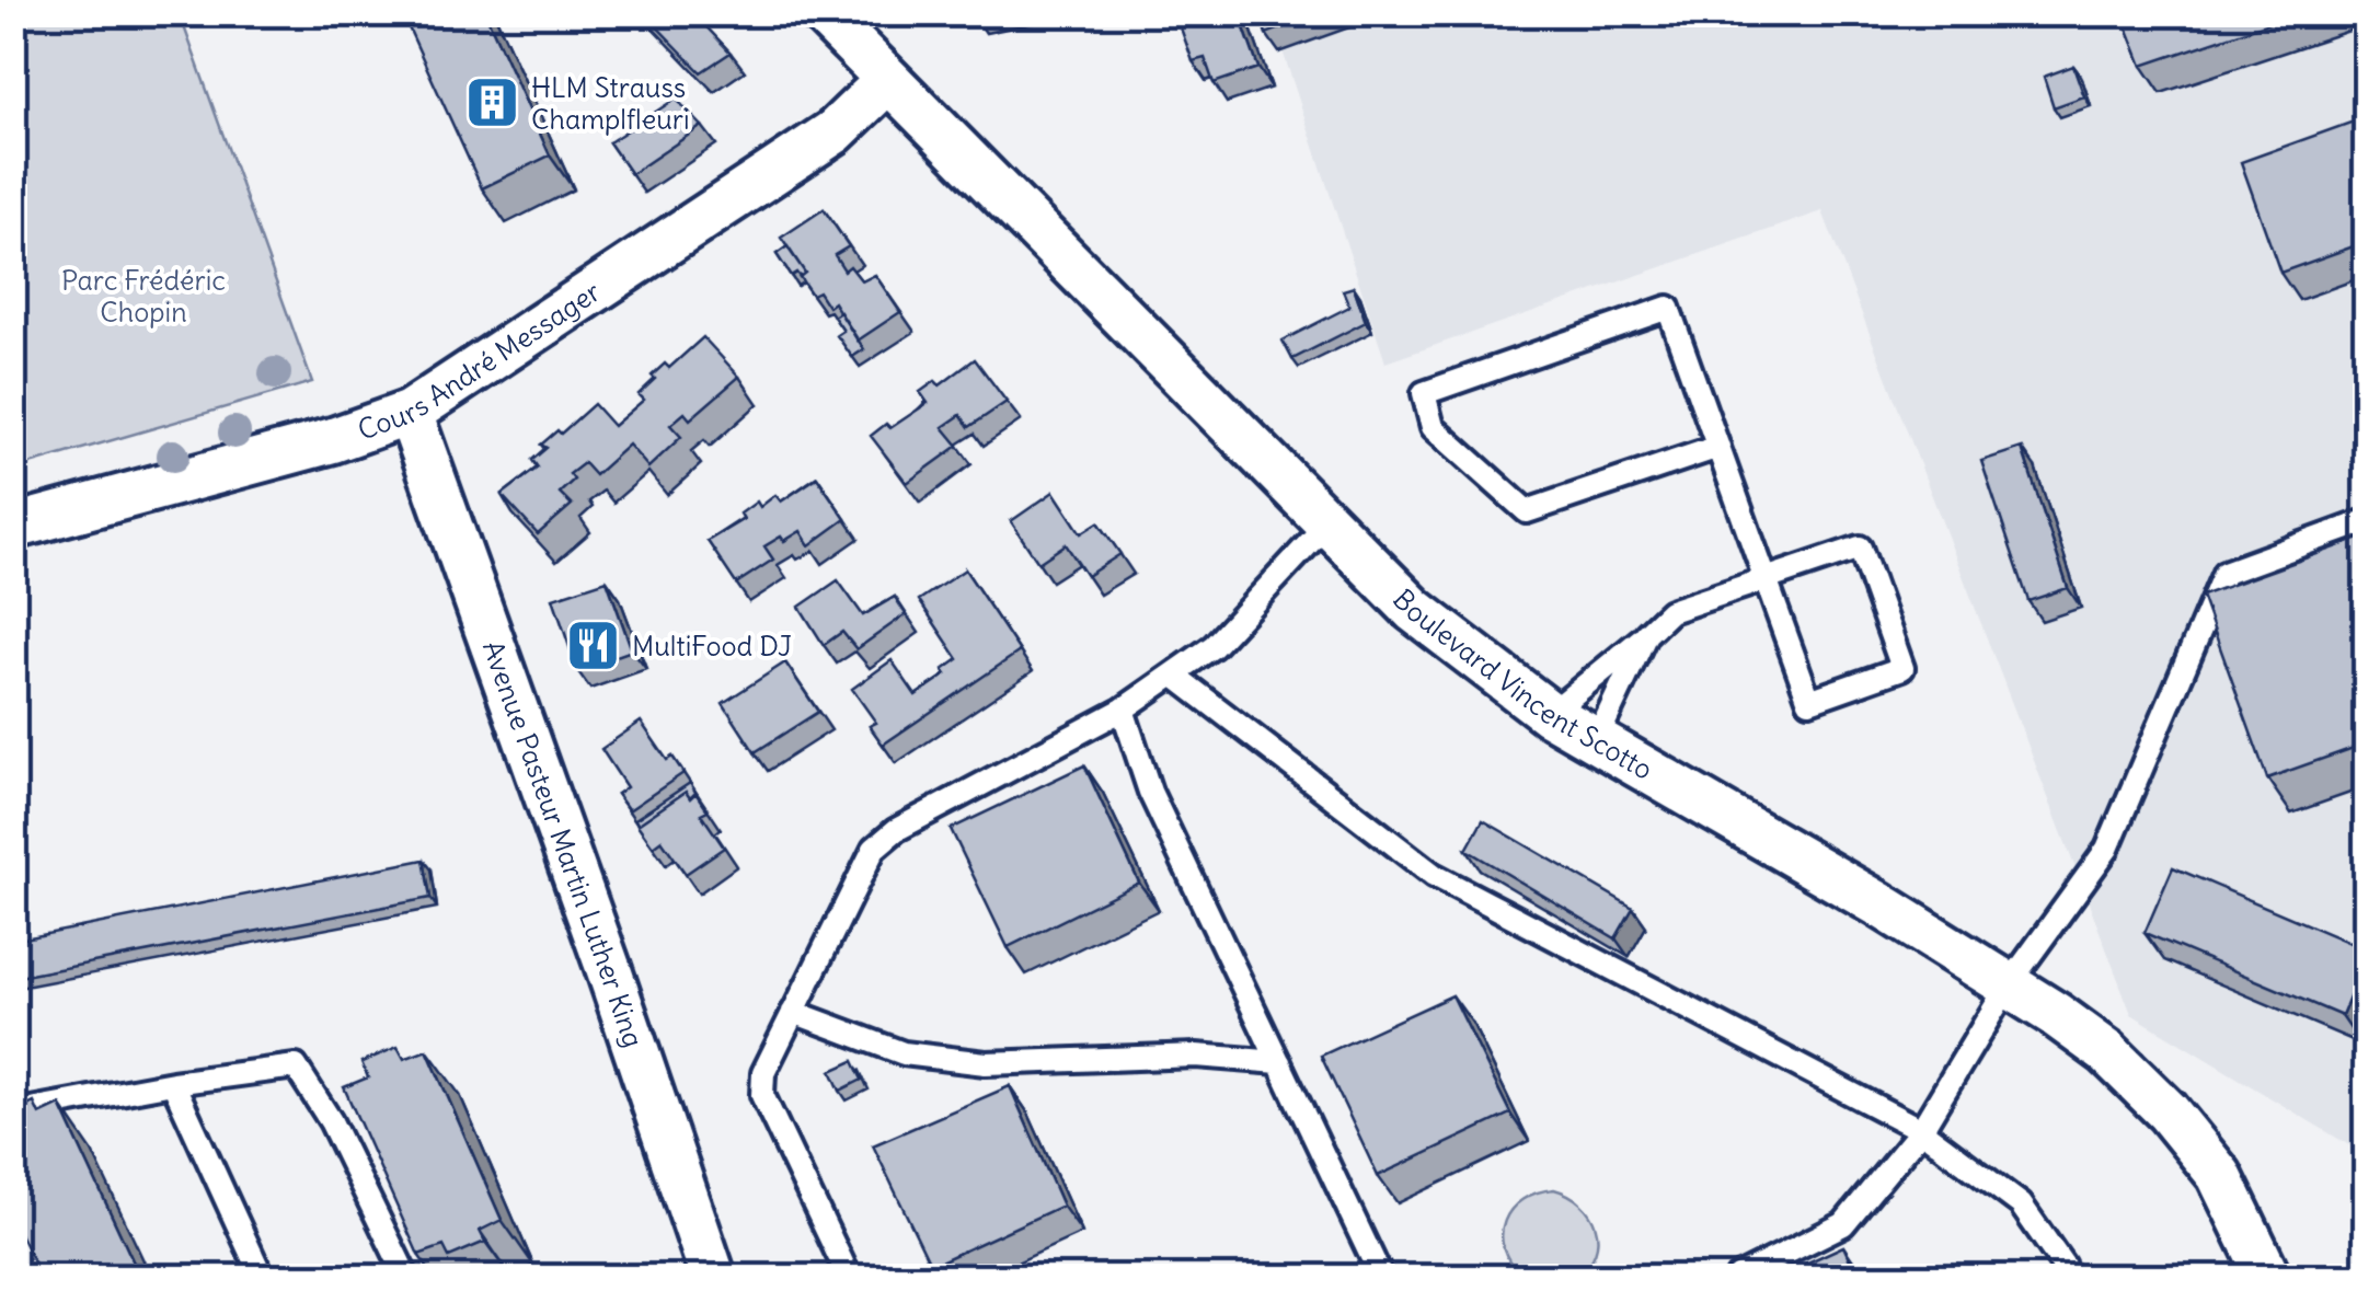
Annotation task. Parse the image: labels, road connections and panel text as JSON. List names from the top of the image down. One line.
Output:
{"streets":{"street":["Cours André Messager","Boulevard Vincent Scotto","Avenue Pasteur Martin Luther King"]},"crossings":[["Cours André Messager","Boulevard Vincent Scotto"],["Cours André Messager","Avenue Pasteur Martin Luther King"]],"parks":["Parc Frédéric Chopin"],"places":{"building":["HLM Strauss Champlfleuri"],"restaurant":["MultiFood DJ"]}}
